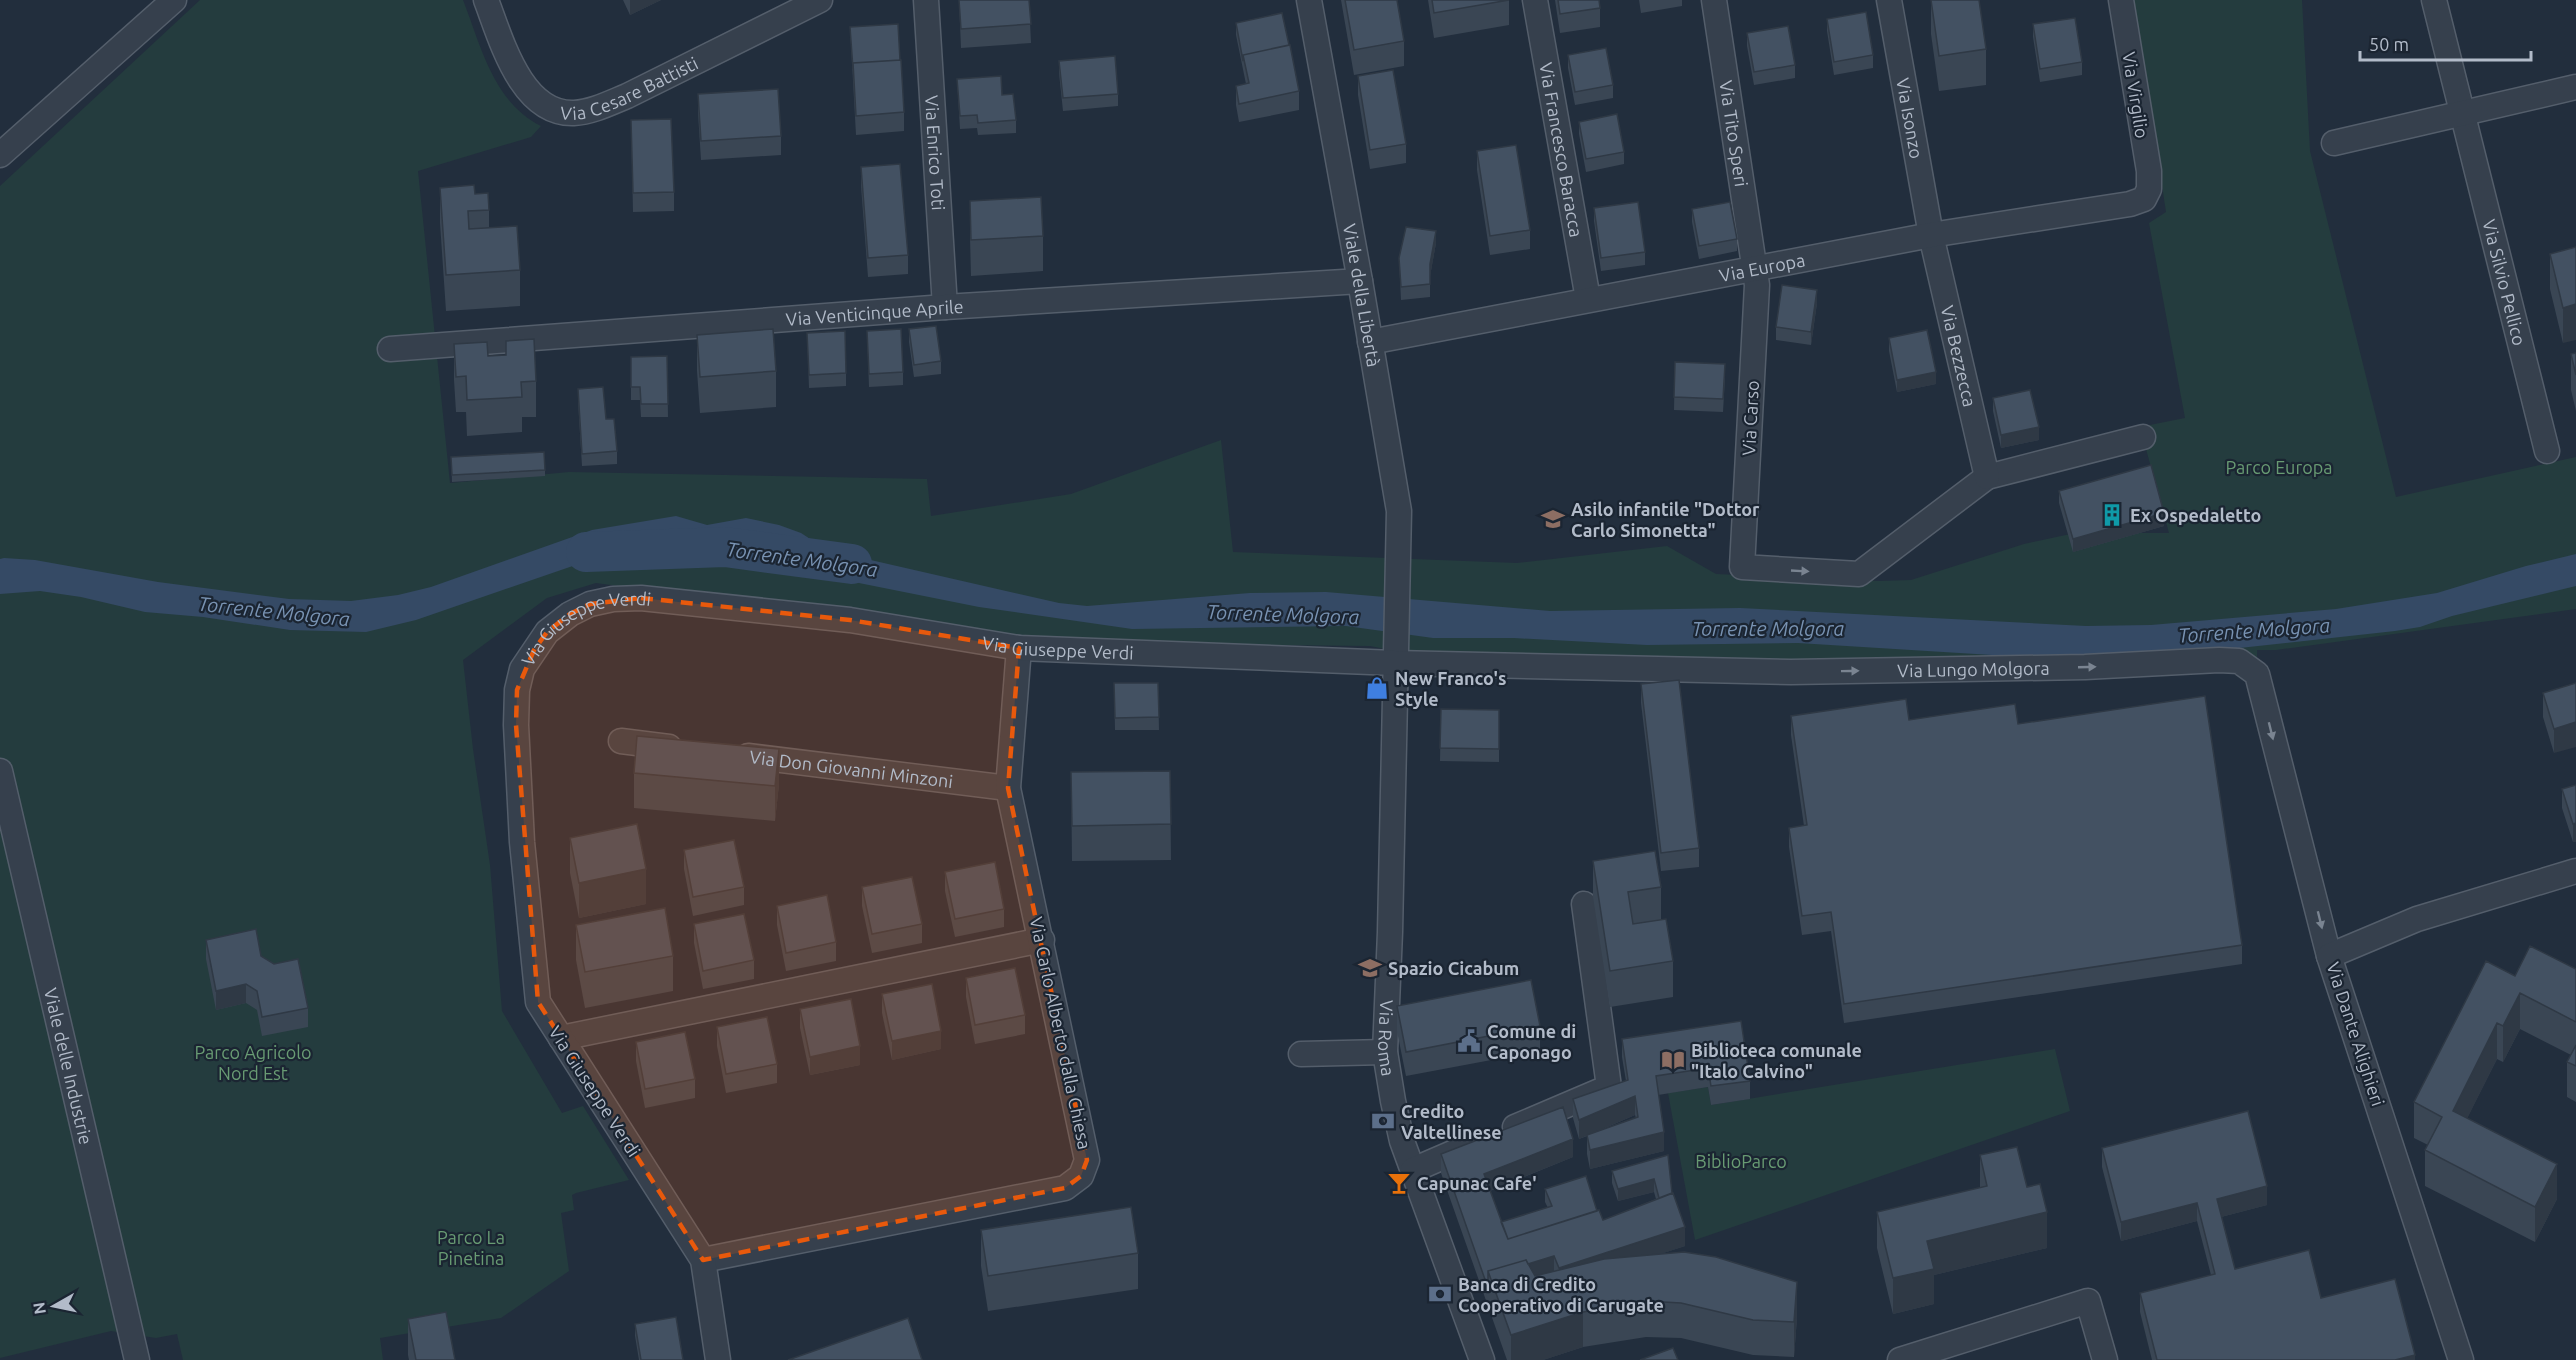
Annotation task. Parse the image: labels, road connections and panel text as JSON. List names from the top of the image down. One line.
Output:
{"streets":{"street":["Via Cesare Battisti","Via Virgilio","Via Isonzo","Via Tito Speri","Via Francesco Baracca","Via Enrico Toti","Via Europa","Via Silvio Pellico","Viale della Libertà","Via Venticinque Aprile","Via Bezzecca","Via Carso","Via Giuseppe Verdi","Via Lungo Molgora","Via Don Giovanni Minzoni","Via Carlo Alberto dalla Chiesa","Via Dante Alighieri","Via Roma","Viale delle Industrie"]},"crossings":[["Via Virgilio","Via Europa"],["Via Isonzo","Via Europa"],["Via Isonzo","Via Bezzecca"],["Via Tito Speri","Via Europa"],["Via Tito Speri","Via Carso"],["Via Francesco Baracca","Via Europa"],["Via Enrico Toti","Via Venticinque Aprile"],["Via Europa","Viale della Libertà"],["Via Europa","Via Bezzecca"],["Via Europa","Via Carso"],["Viale della Libertà","Via Venticinque Aprile"],["Viale della Libertà","Via Giuseppe Verdi"],["Viale della Libertà","Via Lungo Molgora"],["Viale della Libertà","Via Roma"],["Via Bezzecca","Via Carso"],["Via Giuseppe Verdi","Via Lungo Molgora"],["Via Giuseppe Verdi","Via Carlo Alberto dalla Chiesa"],["Via Giuseppe Verdi","Via Roma"],["Via Lungo Molgora","Via Dante Alighieri"],["Via Lungo Molgora","Via Roma"],["Via Don Giovanni Minzoni","Via Carlo Alberto dalla Chiesa"]],"one_way":["Via Lungo Molgora"],"water":["Torrente Molgora"],"parks":["Parco Europa","Parco Agricolo Nord Est","BiblioParco","Parco La Pinetina"],"places":{"building":["Ex Ospedaletto"],"school or university":["Asilo infantile \"Dottor Carlo Simonetta\"","Spazio Cicabum"],"shop":["New Franco's Style"],"public building":["Comune di Caponago"],"library":["Biblioteca comunale \"Italo Calvino\""],"bank":["Credito Valtellinese","Banca di Credito Cooperativo di Carugate"],"bar":["Capunac Cafe'"]},"scale_bar":"50 m","north":"left"}
